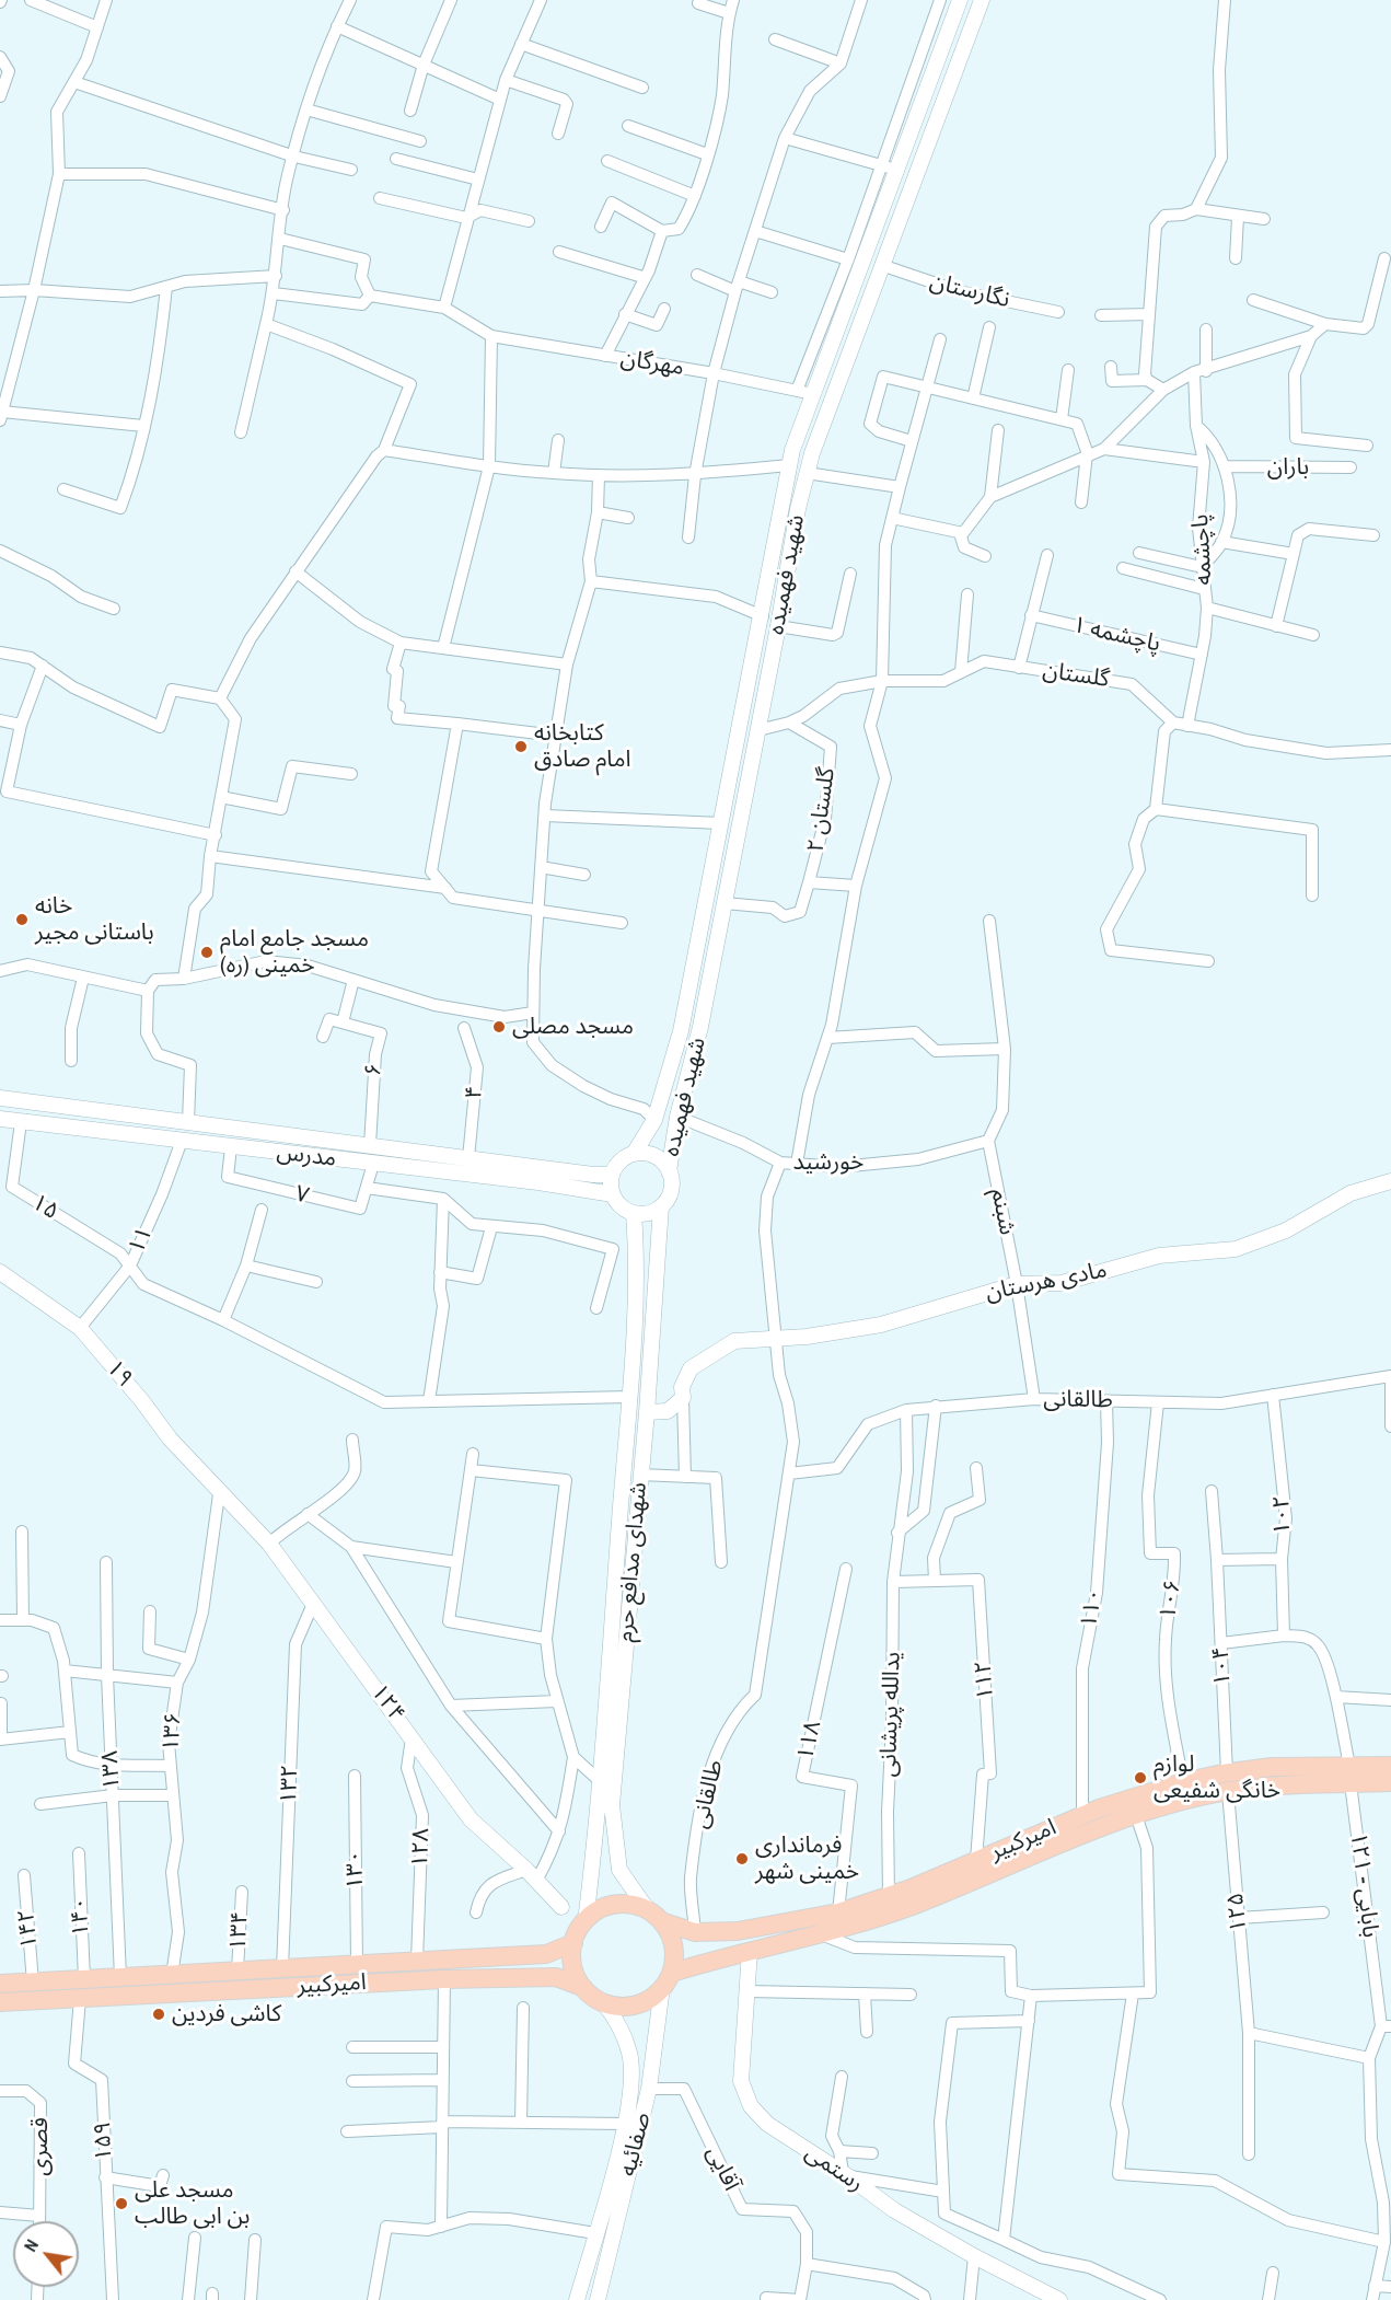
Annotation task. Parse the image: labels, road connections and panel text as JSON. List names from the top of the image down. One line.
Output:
{"streets":{"main road":["شهید فهمیده","مدرس","مادی هرستان","۱۹","شهدای مدافع حرم","۱۲۴","امیرکبیر","صفائیه","رستمی"],"street":["نگارستان","مهرگان","باران","پاچشمه","پاچشمه ۱","گلستان","گلستان ۲","۶","۴","خورشید","۷","۱۵","شبنم","۱۱","طالقانی","۱۰۲","۱۰۶","۱۱۰","۱۰۴","۱۱۲","یدالله پریشانی","۱۳۶","۱۱۸","۱۳۸","۱۳۲","۱۲۸","۱۳۰","بابایی - ۱۲۱","۱۲۵","۱۴۰","۱۴۲","۱۳۴","۱۵۹","قصری","آقایی"]},"crossings":[["نگارستان","شهید فهمیده"],["مهرگان","شهید فهمیده"],["پاچشمه","پاچشمه ۱"],["پاچشمه","گلستان"],["شهید فهمیده","گلستان"],["شهید فهمیده","مدرس"],["شهید فهمیده","خورشید"],["شهید فهمیده","شهدای مدافع حرم"],["گلستان","گلستان ۲"],["۶","مدرس"],["۴","مدرس"],["مدرس","۷"],["مدرس","۱۵"],["مدرس","۱۱"],["مدرس","شهدای مدافع حرم"],["خورشید","شبنم"],["خورشید","طالقانی"],["۱۵","۱۱"],["شبنم","مادی هرستان"],["شبنم","طالقانی"],["۱۱","۱۹"],["مادی هرستان","طالقانی"],["۱۹","۱۲۴"],["۱۹","۱۳۶"],["طالقانی","۱۰۲"],["طالقانی","۱۰۶"],["طالقانی","۱۱۰"],["طالقانی","یدالله پریشانی"],["طالقانی","امیرکبیر"],["شهدای مدافع حرم","امیرکبیر"],["شهدای مدافع حرم","صفائیه"],["۱۰۶","امیرکبیر"],["۱۱۰","امیرکبیر"],["۱۰۴","امیرکبیر"],["۱۱۲","یدالله پریشانی"],["۱۱۲","امیرکبیر"],["۱۲۴","۱۳۶"],["۱۲۴","۱۳۲"],["۱۲۴","۱۲۸"],["یدالله پریشانی","امیرکبیر"],["۱۳۶","امیرکبیر"],["۱۱۸","امیرکبیر"],["۱۳۸","امیرکبیر"],["۱۳۲","امیرکبیر"],["امیرکبیر","۱۲۸"],["امیرکبیر","۱۳۰"],["امیرکبیر","بابایی - ۱۲۱"],["امیرکبیر","۱۲۵"],["امیرکبیر","۱۴۰"],["امیرکبیر","۱۴۲"],["امیرکبیر","۱۳۴"],["امیرکبیر","۱۵۹"],["امیرکبیر","صفائیه"],["امیرکبیر","رستمی"],["صفائیه","آقایی"]],"places":["کتابخانه امام صادق","خانه باستانی مجیر","مسجد جامع امام خمینی (ره)","مسجد مصلی","لوازم خانگی شفیعی","فرمانداری خمینی شهر","کاشی فردین","مسجد علی بن ابی طالب"],"north":"top left"}
